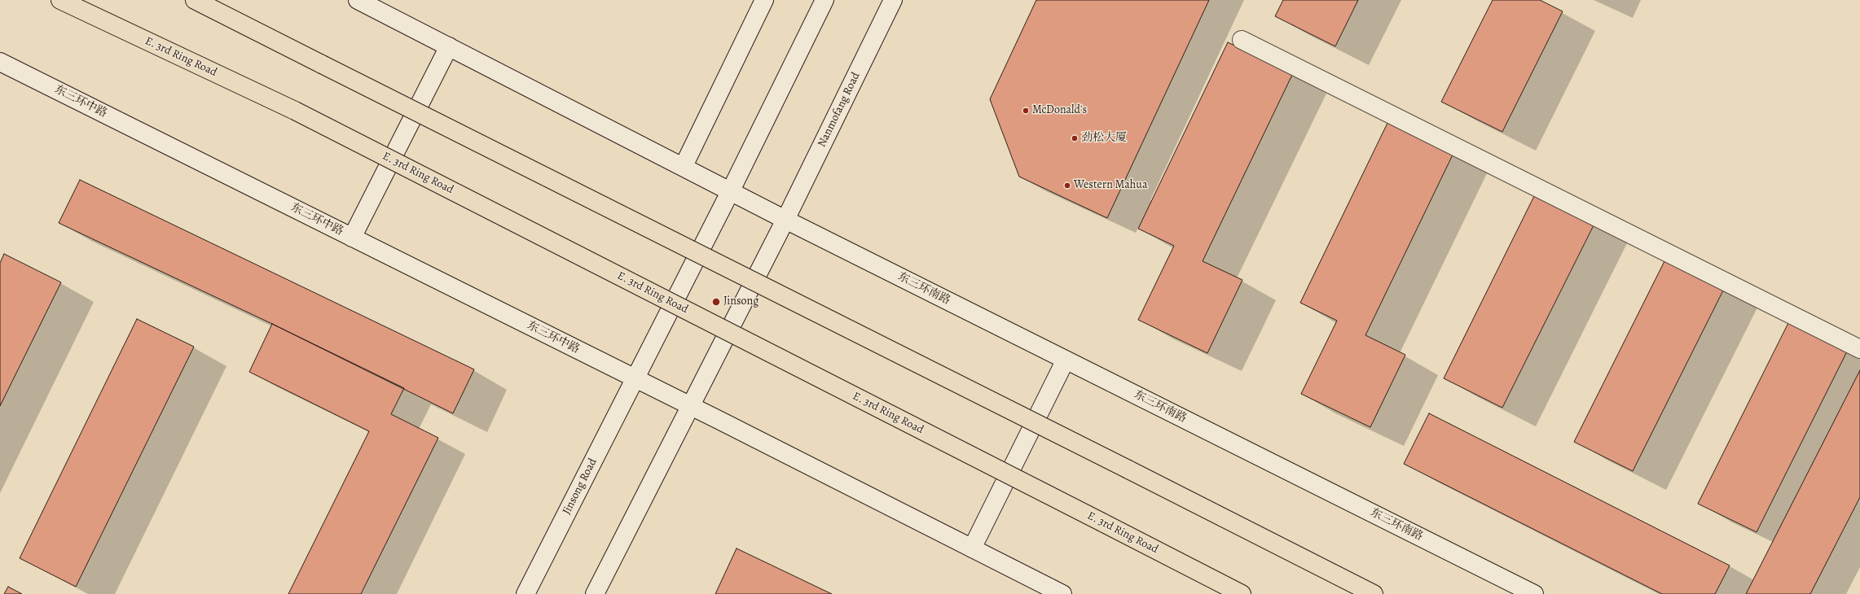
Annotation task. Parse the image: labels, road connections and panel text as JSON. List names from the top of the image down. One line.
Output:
{"streets":{"highway":["E. 3rd Ring Road"],"street":["东三环中路","Nanmofang Road","东三环南路","Jinsong Road"]},"crossings":[["东三环中路","Nanmofang Road"],["东三环中路","Jinsong Road"],["Nanmofang Road","东三环南路"],["东三环南路","Jinsong Road"]],"places":["McDonald's","劲松大厦","Western Mahua","Jinsong"]}
